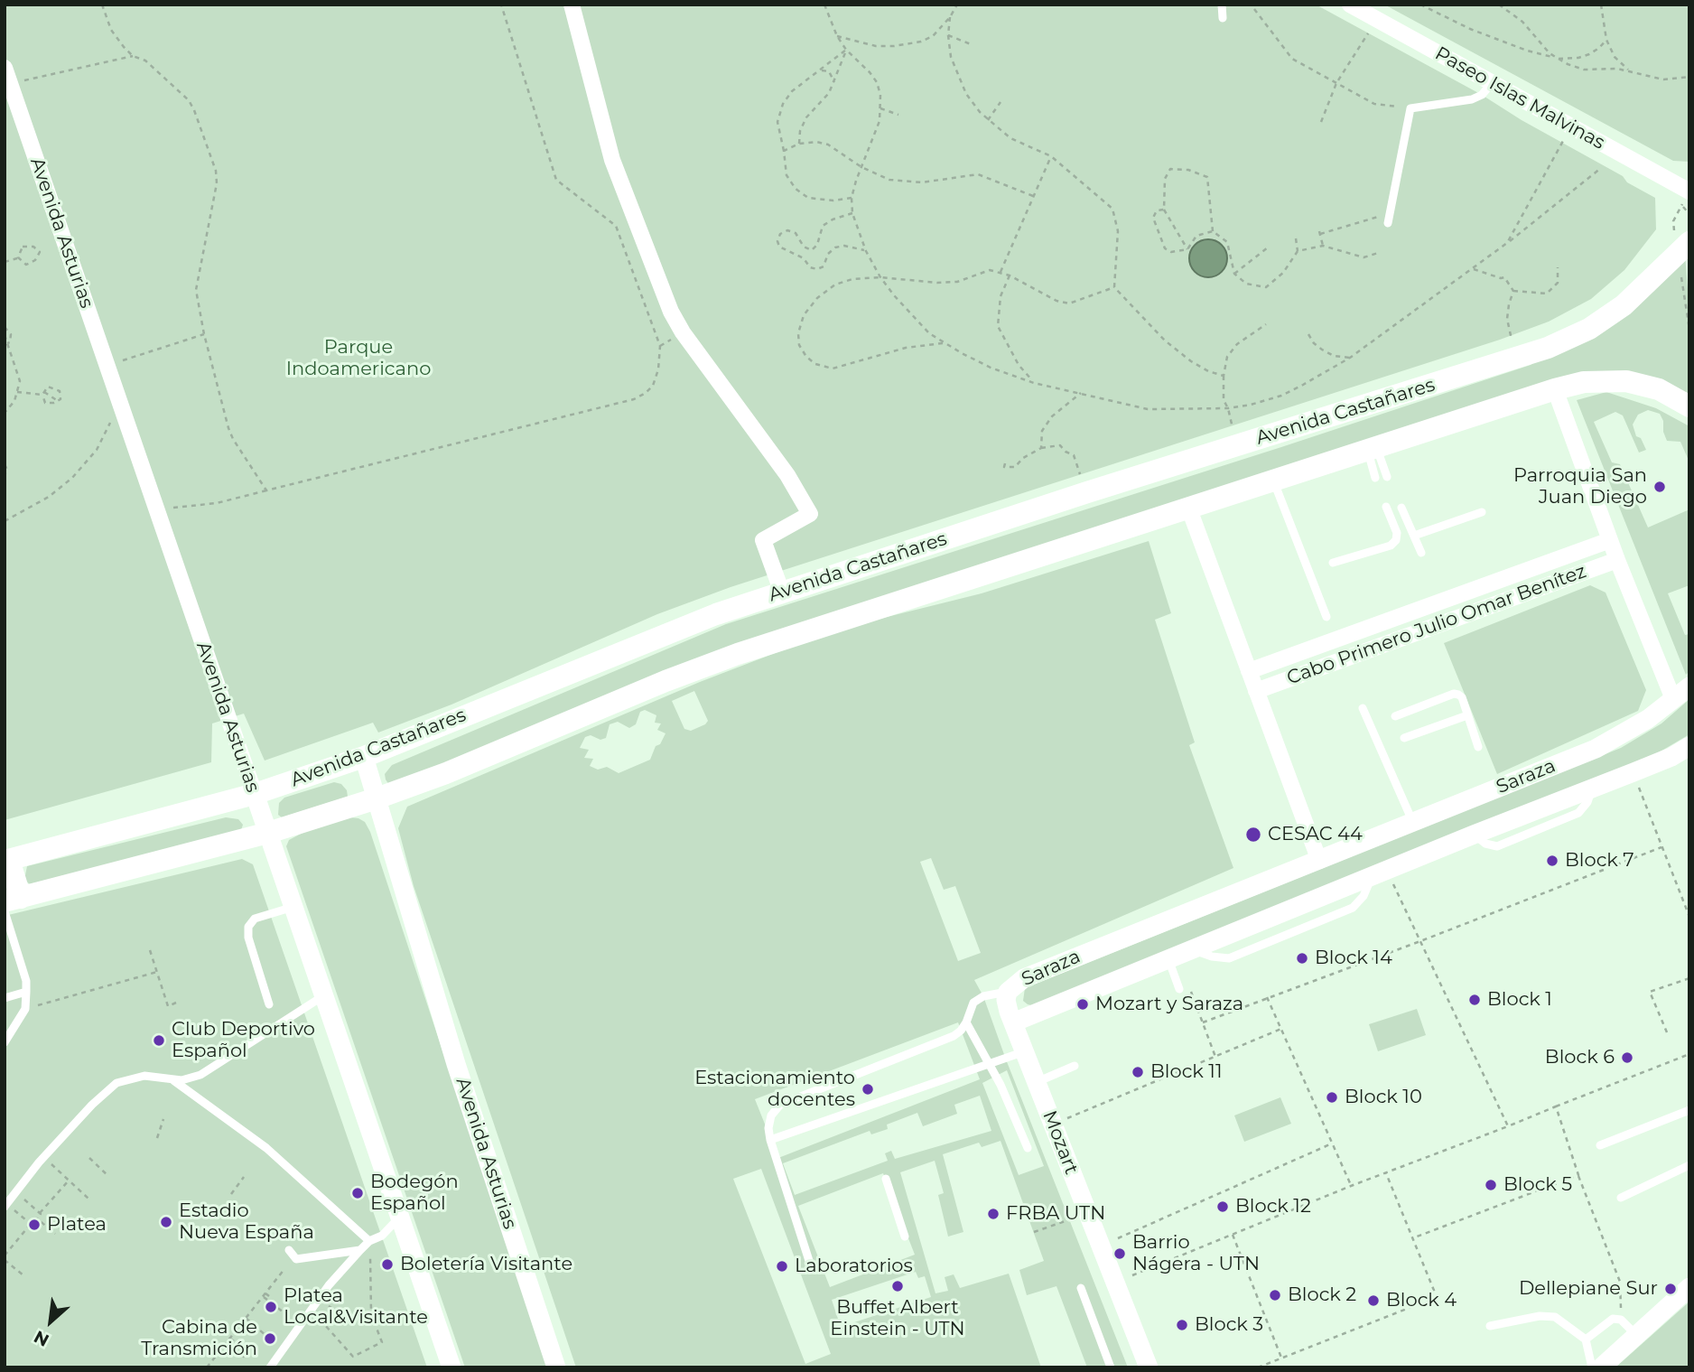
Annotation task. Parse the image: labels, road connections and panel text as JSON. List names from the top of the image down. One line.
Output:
{"streets":{"main road":["Avenida Castañares"],"street":["Paseo Islas Malvinas","Avenida Asturias","Cabo Primero Julio Omar Benítez","Saraza","Mozart"]},"crossings":[["Avenida Asturias","Avenida Castañares"],["Saraza","Mozart"]],"parks":["Parque Indoamericano"],"places":["Parroquia San Juan Diego","CESAC 44","Block 7","Block 14","Block 1","Mozart y Saraza","Club Deportivo Español","Block 6","Block 11","Estacionamiento docentes","Block 10","Block 5","Bodegón Español","Block 12","FRBA UTN","Estadio Nueva España","Platea","Barrio Nágera - UTN","Boletería Visitante","Laboratorios","Buffet Albert Einstein - UTN","Dellepiane Sur","Block 2","Block 4","Platea Local&Visitante","Block 3","Cabina de Transmición"],"north":"bottom left"}
